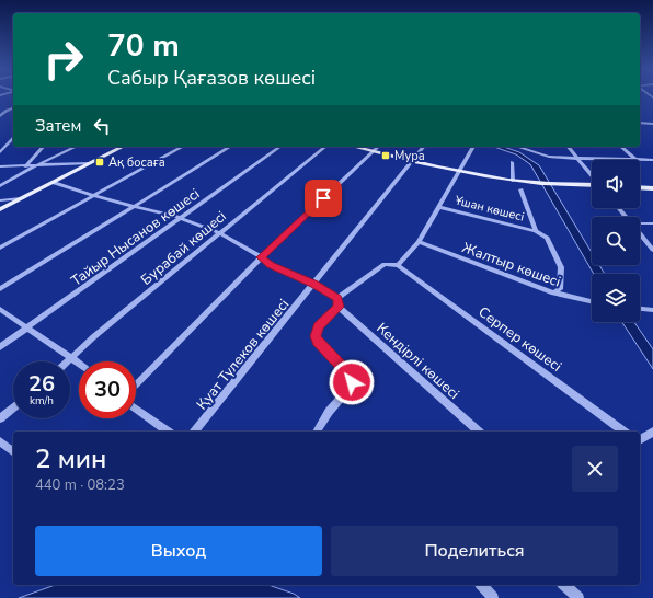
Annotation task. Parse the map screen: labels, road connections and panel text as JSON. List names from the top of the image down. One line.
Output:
{"streets":{"street":["Ұшан көшесі","Тайыр Нысанов көшесi","Бурабай көшесi","Жалтыр көшесі","Серпер көшесі","Қуат Түлеков көшесі","Кендірлі көшесі"]},"crossings":[["Тайыр Нысанов көшесi","Кендірлі көшесі"],["Бурабай көшесi","Кендірлі көшесі"],["Қуат Түлеков көшесі","Кендірлі көшесі"]],"places":{"transit":["Мура","Ақ босаға"]},"page":{"turn":["70 m","Сабыр Қағазов көшесі"],"then":"Затем","speed":"26 km/h","limit":"30","heading":["2 мин","440 m · 08:23"],"buttons":["Выход","Поделиться"]}}
